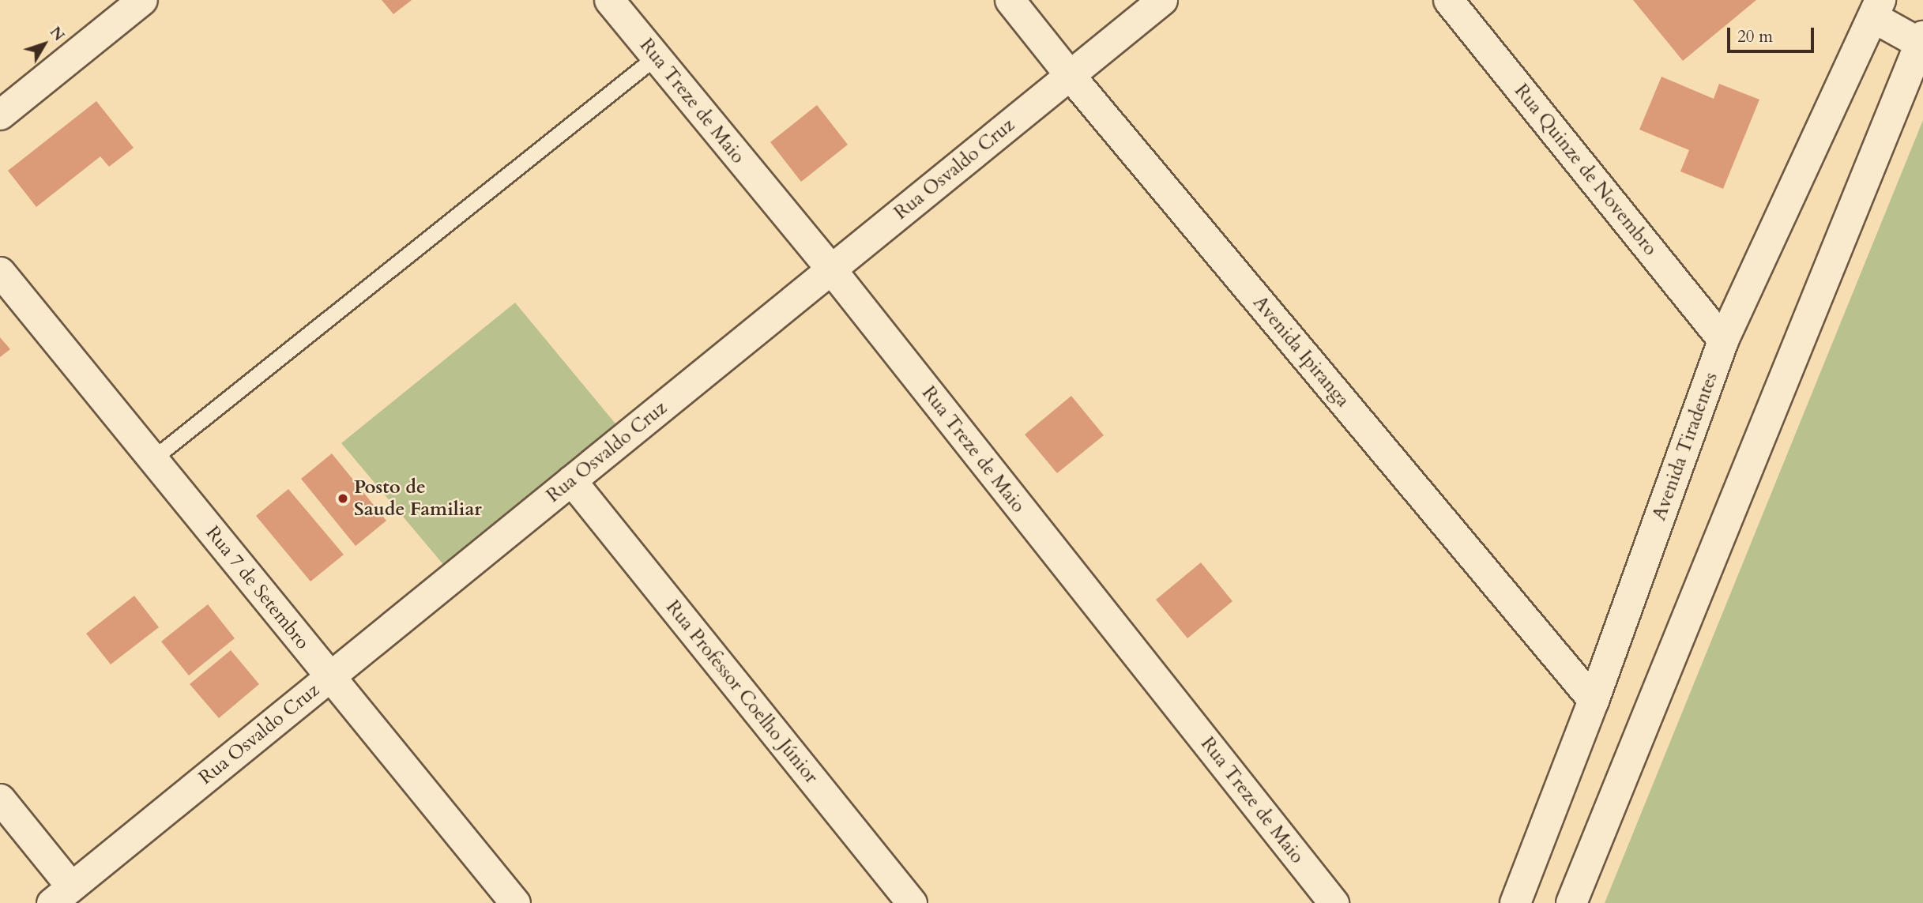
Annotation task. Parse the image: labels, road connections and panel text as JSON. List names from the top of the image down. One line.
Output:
{"streets":{"street":["Rua Treze de Maio","Rua Osvaldo Cruz","Rua Quinze de Novembro","Avenida Ipiranga","Avenida Tiradentes","Rua 7 de Setembro","Rua Professor Coelho Júnior"]},"crossings":[["Rua Treze de Maio","Rua Osvaldo Cruz"],["Rua Osvaldo Cruz","Avenida Ipiranga"],["Rua Osvaldo Cruz","Rua 7 de Setembro"],["Rua Osvaldo Cruz","Rua Professor Coelho Júnior"],["Rua Quinze de Novembro","Avenida Tiradentes"],["Avenida Ipiranga","Avenida Tiradentes"]],"places":["Posto de Saude Familiar"],"scale_bar":"20 m","north":"top right"}
